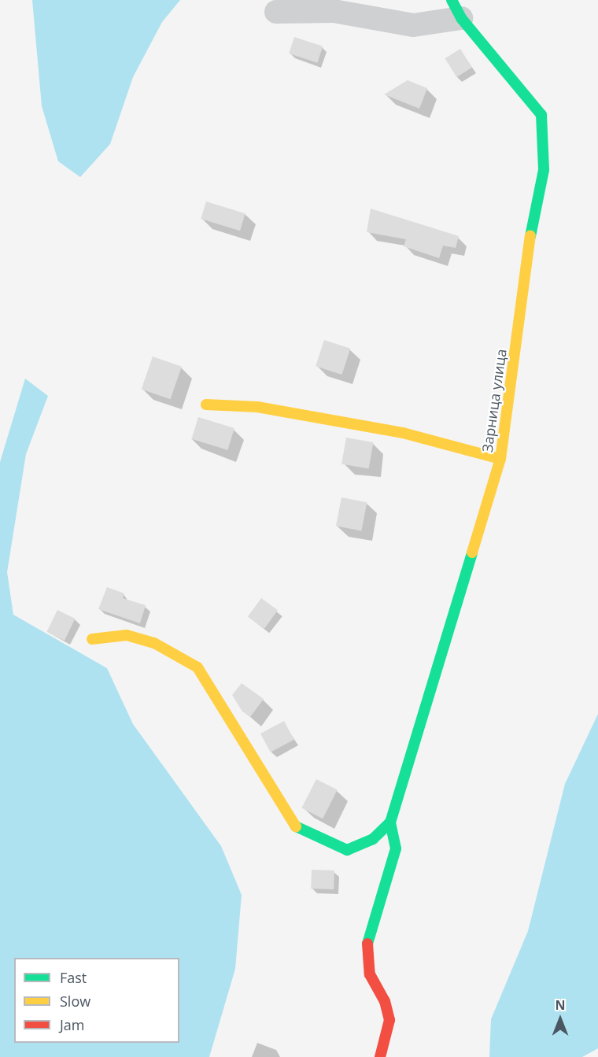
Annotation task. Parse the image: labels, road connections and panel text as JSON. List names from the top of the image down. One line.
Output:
{"streets":{"street":["Зарница улица"]},"legend":["Fast","Slow","Jam"],"north":"top"}
